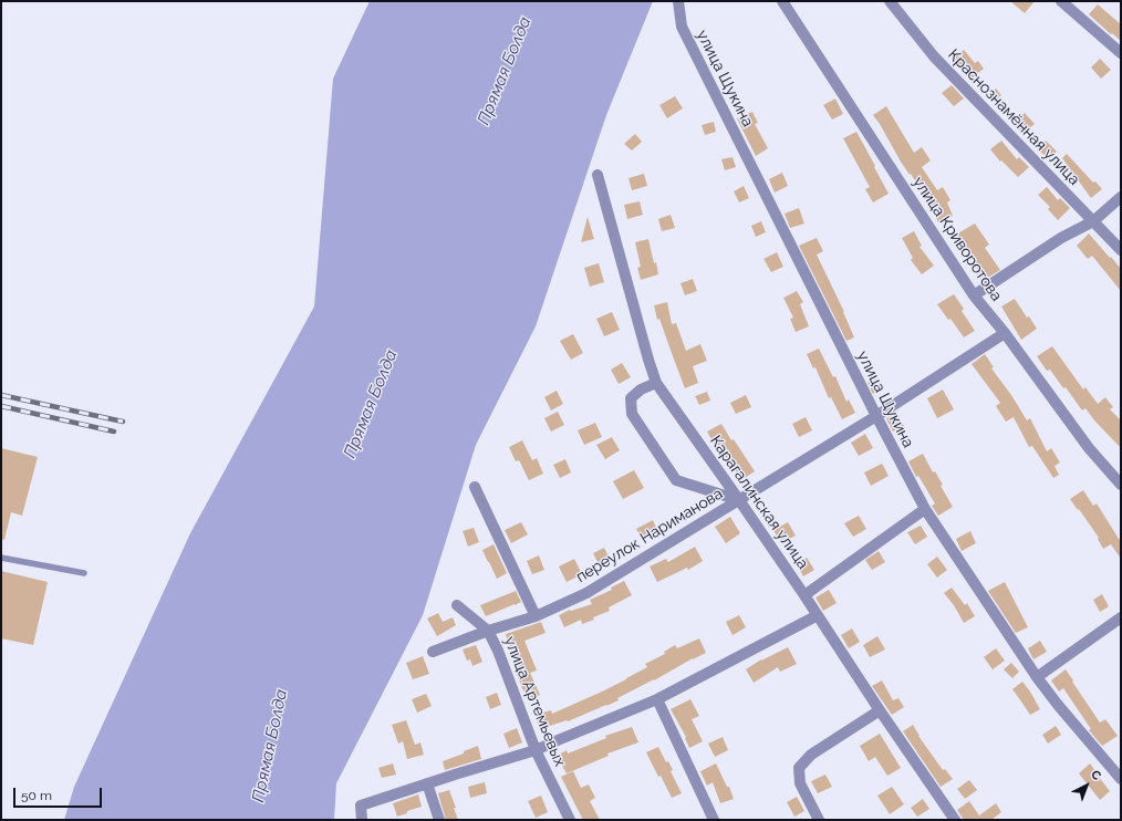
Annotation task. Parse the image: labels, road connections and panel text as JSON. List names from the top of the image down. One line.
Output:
{"streets":{"street":["улица Щукина","Краснознамённая улица","улица Криворотова","Карагалинская улица","переулок Нариманова","улица Артемьевых"]},"crossings":[["улица Щукина","переулок Нариманова"],["улица Криворотова","переулок Нариманова"],["Карагалинская улица","переулок Нариманова"],["переулок Нариманова","улица Артемьевых"]],"water":["Прямая Болда"],"scale_bar":"50 m","north":"top right"}
